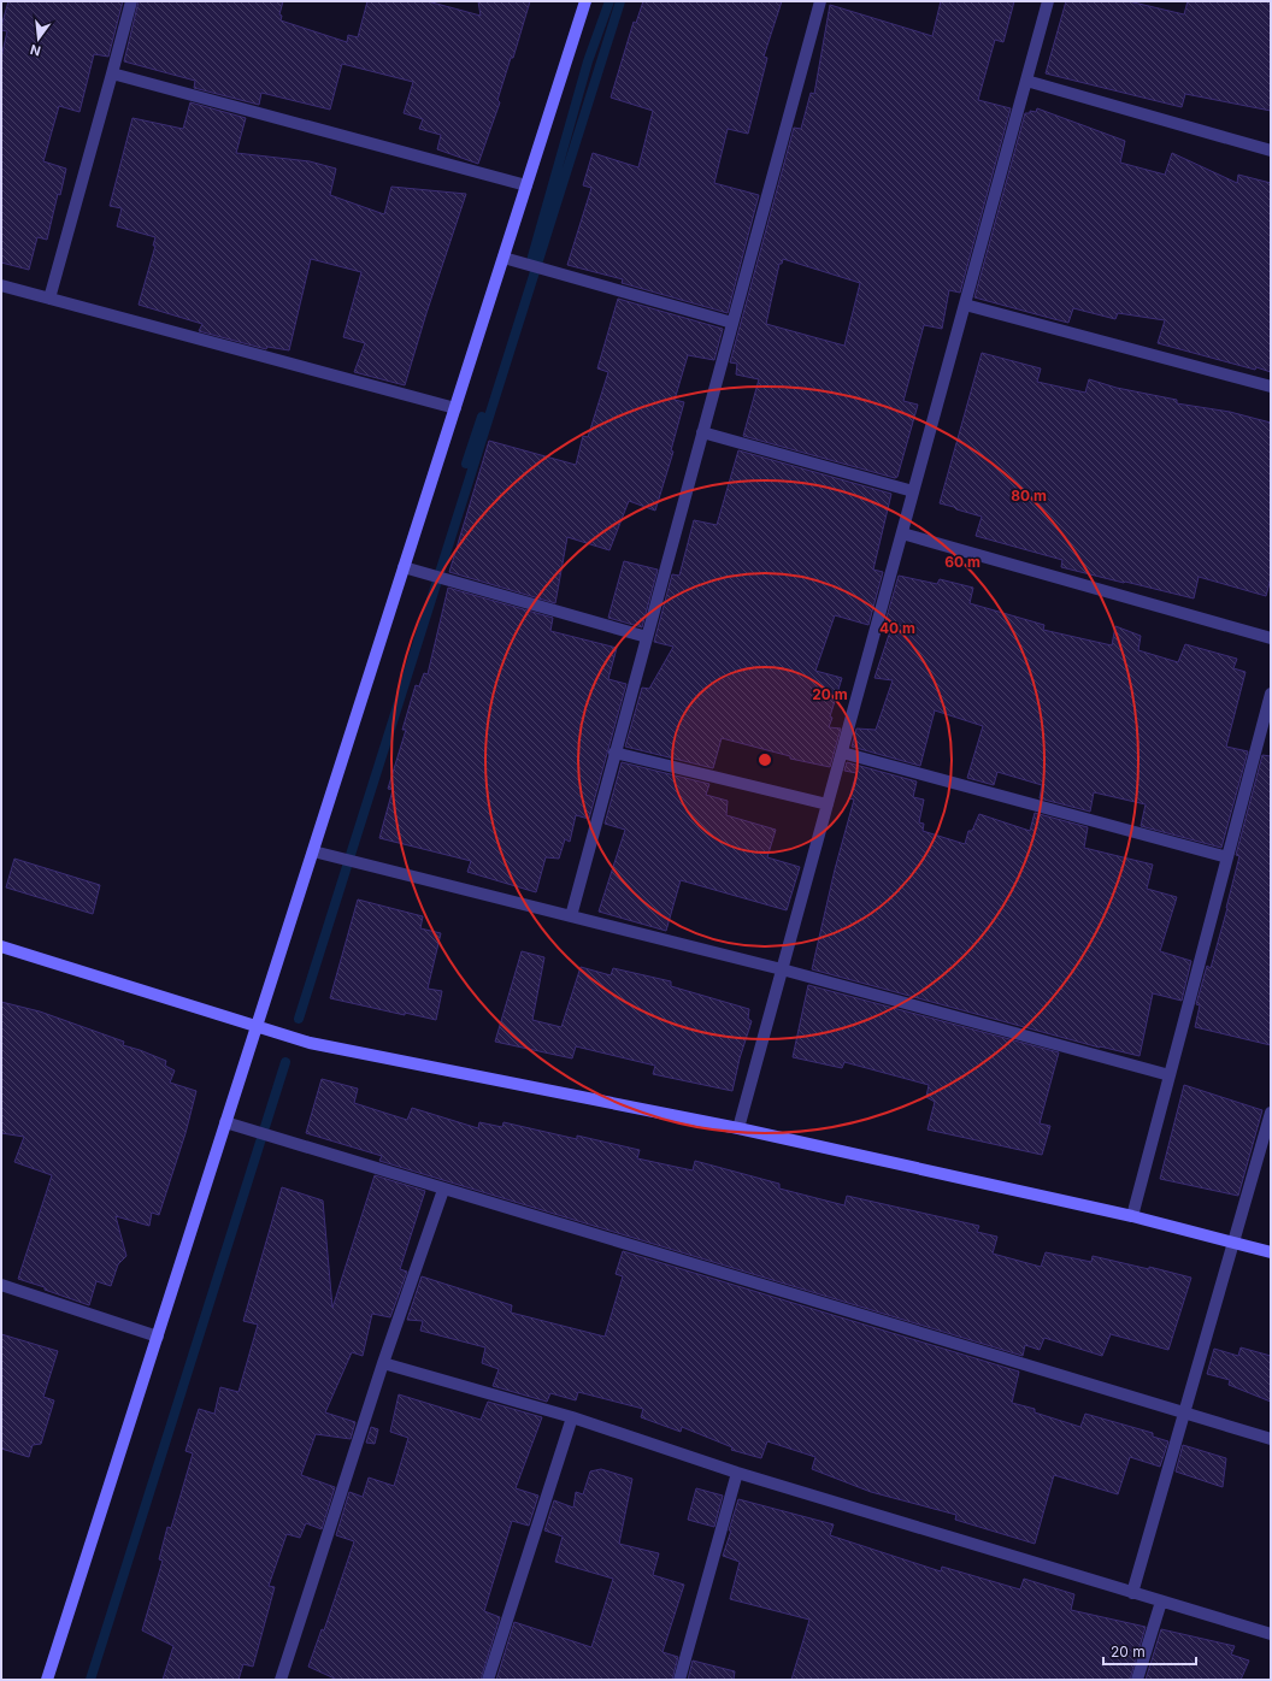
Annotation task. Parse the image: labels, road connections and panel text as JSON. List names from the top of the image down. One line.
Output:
{"scale_bar":"20 m","north":"bottom","rings":["80 m","60 m","40 m","20 m"]}
